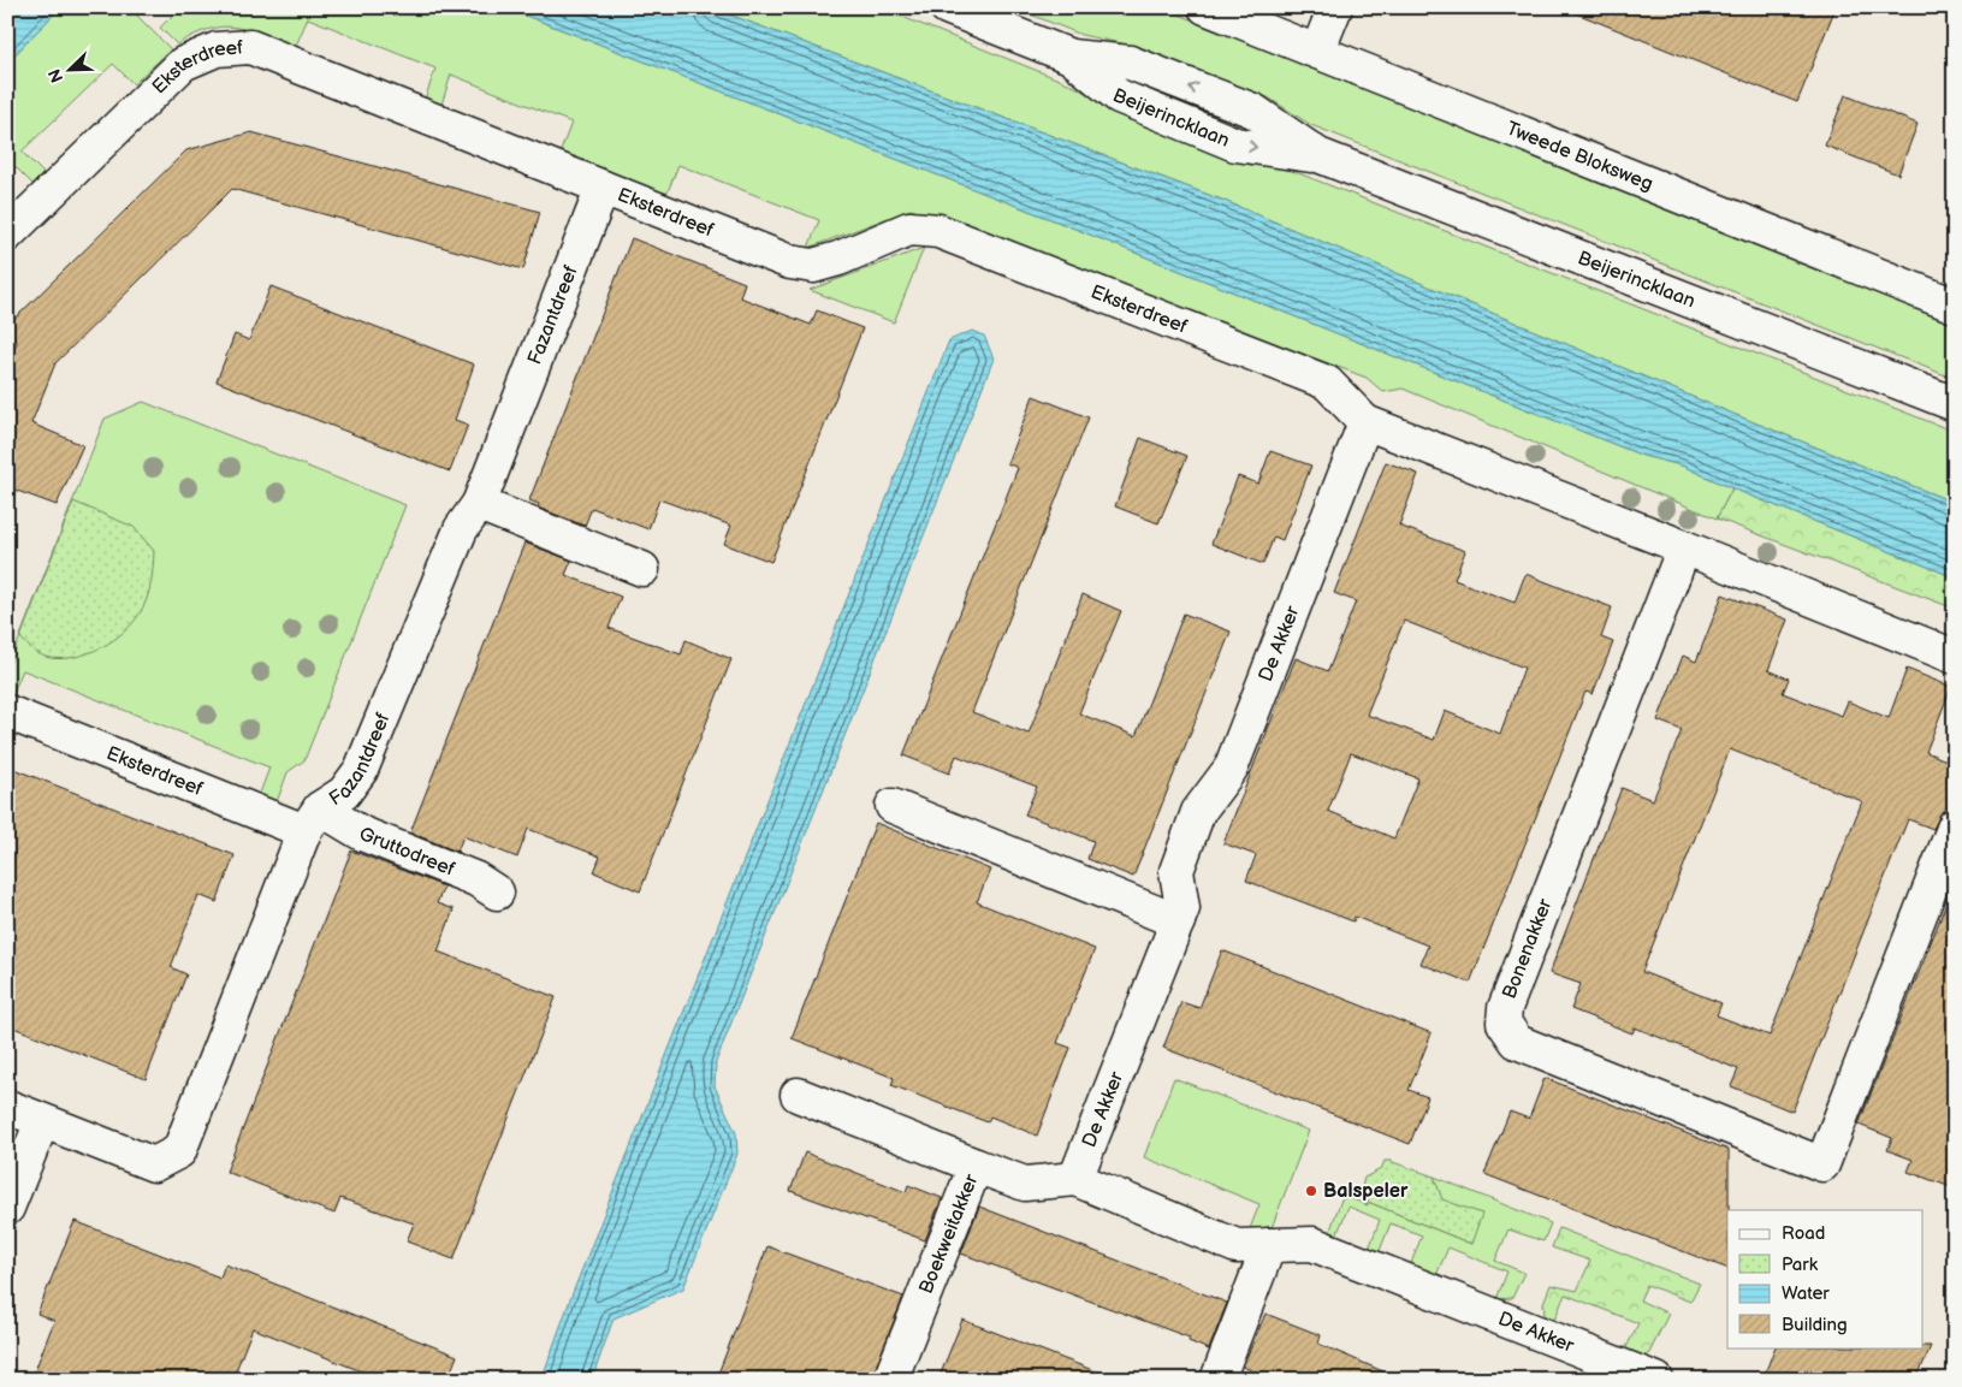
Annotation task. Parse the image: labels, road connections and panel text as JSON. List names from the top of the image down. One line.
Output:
{"streets":{"street":["Eksterdreef","Beijerincklaan","Tweede Bloksweg","Fazantdreef","De Akker","Gruttodreef","Bonenakker","Boekweitakker"]},"crossings":[["Eksterdreef","Fazantdreef"],["Eksterdreef","De Akker"],["Eksterdreef","Gruttodreef"],["Fazantdreef","Gruttodreef"],["De Akker","Boekweitakker"]],"places":["Balspeler"],"legend":["Road","Park","Water","Building"],"north":"bottom left"}
